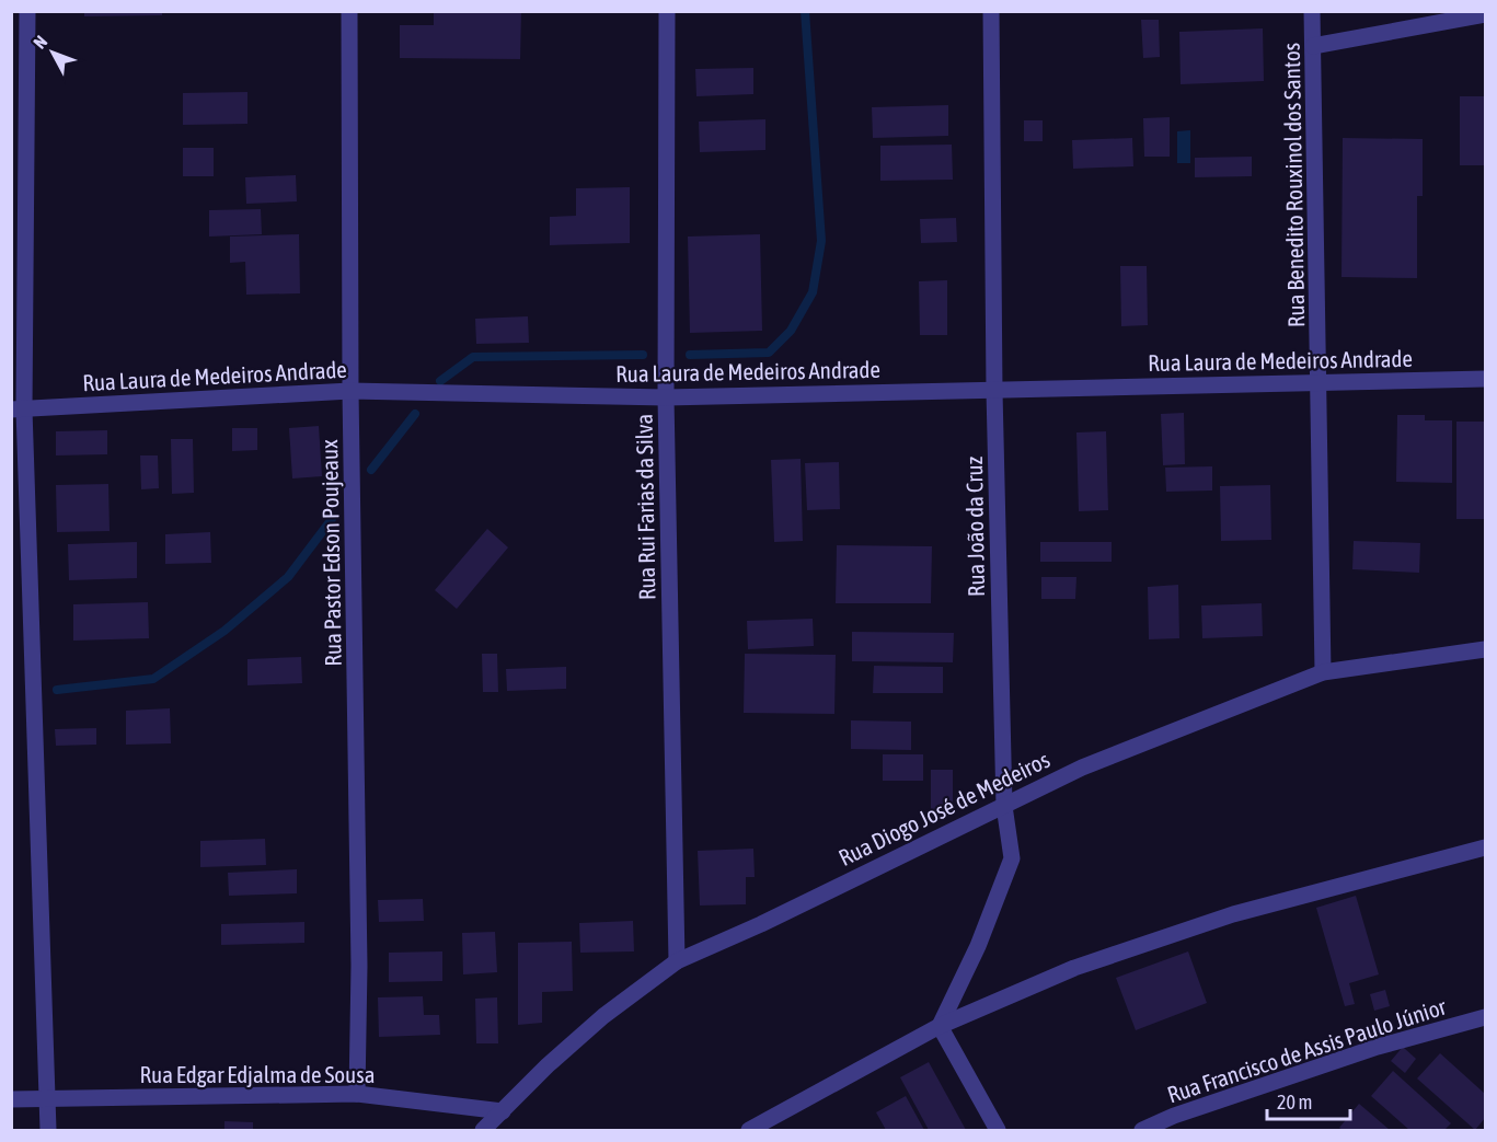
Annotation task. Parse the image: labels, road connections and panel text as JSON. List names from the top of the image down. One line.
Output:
{"streets":{"street":["Rua Benedito Rouxinol dos Santos","Rua Laura de Medeiros Andrade","Rua Rui Farias da Silva","Rua João da Cruz","Rua Pastor Edson Poujeaux","Rua Diogo José de Medeiros","Rua Francisco de Assis Paulo Júnior","Rua Edgar Edjalma de Sousa"]},"crossings":[["Rua Benedito Rouxinol dos Santos","Rua Laura de Medeiros Andrade"],["Rua Benedito Rouxinol dos Santos","Rua Diogo José de Medeiros"],["Rua Laura de Medeiros Andrade","Rua Rui Farias da Silva"],["Rua Laura de Medeiros Andrade","Rua João da Cruz"],["Rua Laura de Medeiros Andrade","Rua Pastor Edson Poujeaux"],["Rua Rui Farias da Silva","Rua Diogo José de Medeiros"],["Rua João da Cruz","Rua Diogo José de Medeiros"],["Rua Pastor Edson Poujeaux","Rua Edgar Edjalma de Sousa"],["Rua Diogo José de Medeiros","Rua Edgar Edjalma de Sousa"]],"scale_bar":"20 m","north":"top left"}
